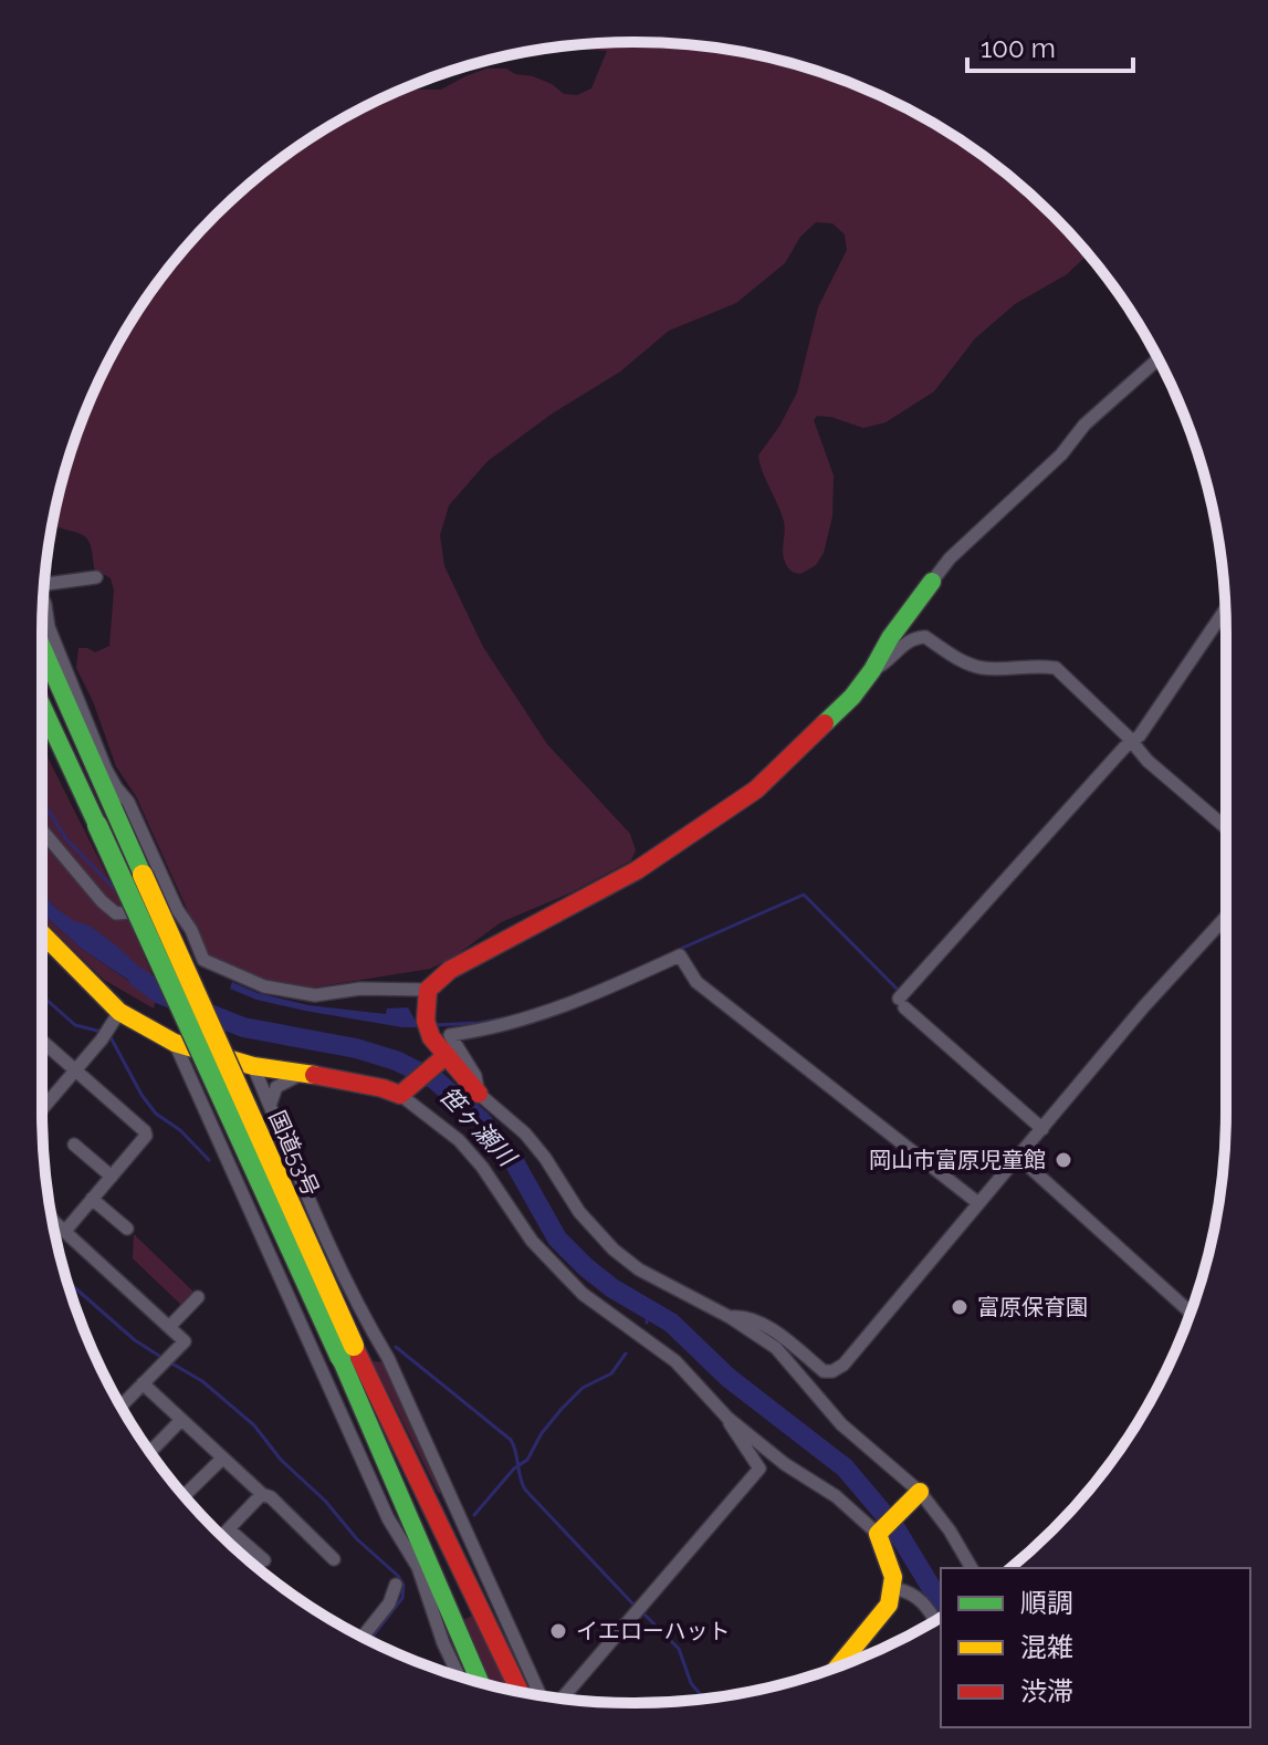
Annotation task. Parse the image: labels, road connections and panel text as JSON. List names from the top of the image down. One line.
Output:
{"streets":{"main road":["国道53号"]},"water":["笹ヶ瀬川"],"places":["岡山市富原児童館","富原保育園","イエローハット"],"legend":["順調","混雑","渋滞"],"scale_bar":"100 m"}
